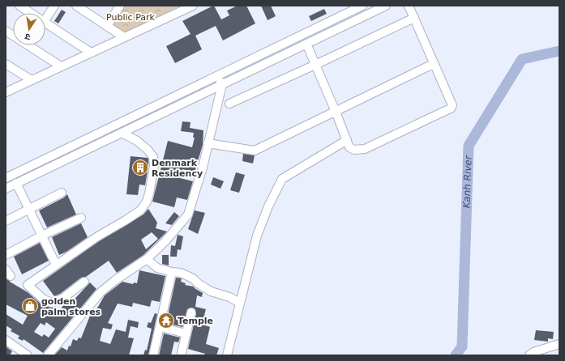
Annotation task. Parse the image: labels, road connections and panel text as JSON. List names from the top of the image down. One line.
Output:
{"water":["Kanh River"],"parks":["Public Park"],"places":{"building":["Denmark Residency"],"shop":["golden palm stores"],"temple":["Temple"]},"north":"bottom"}
